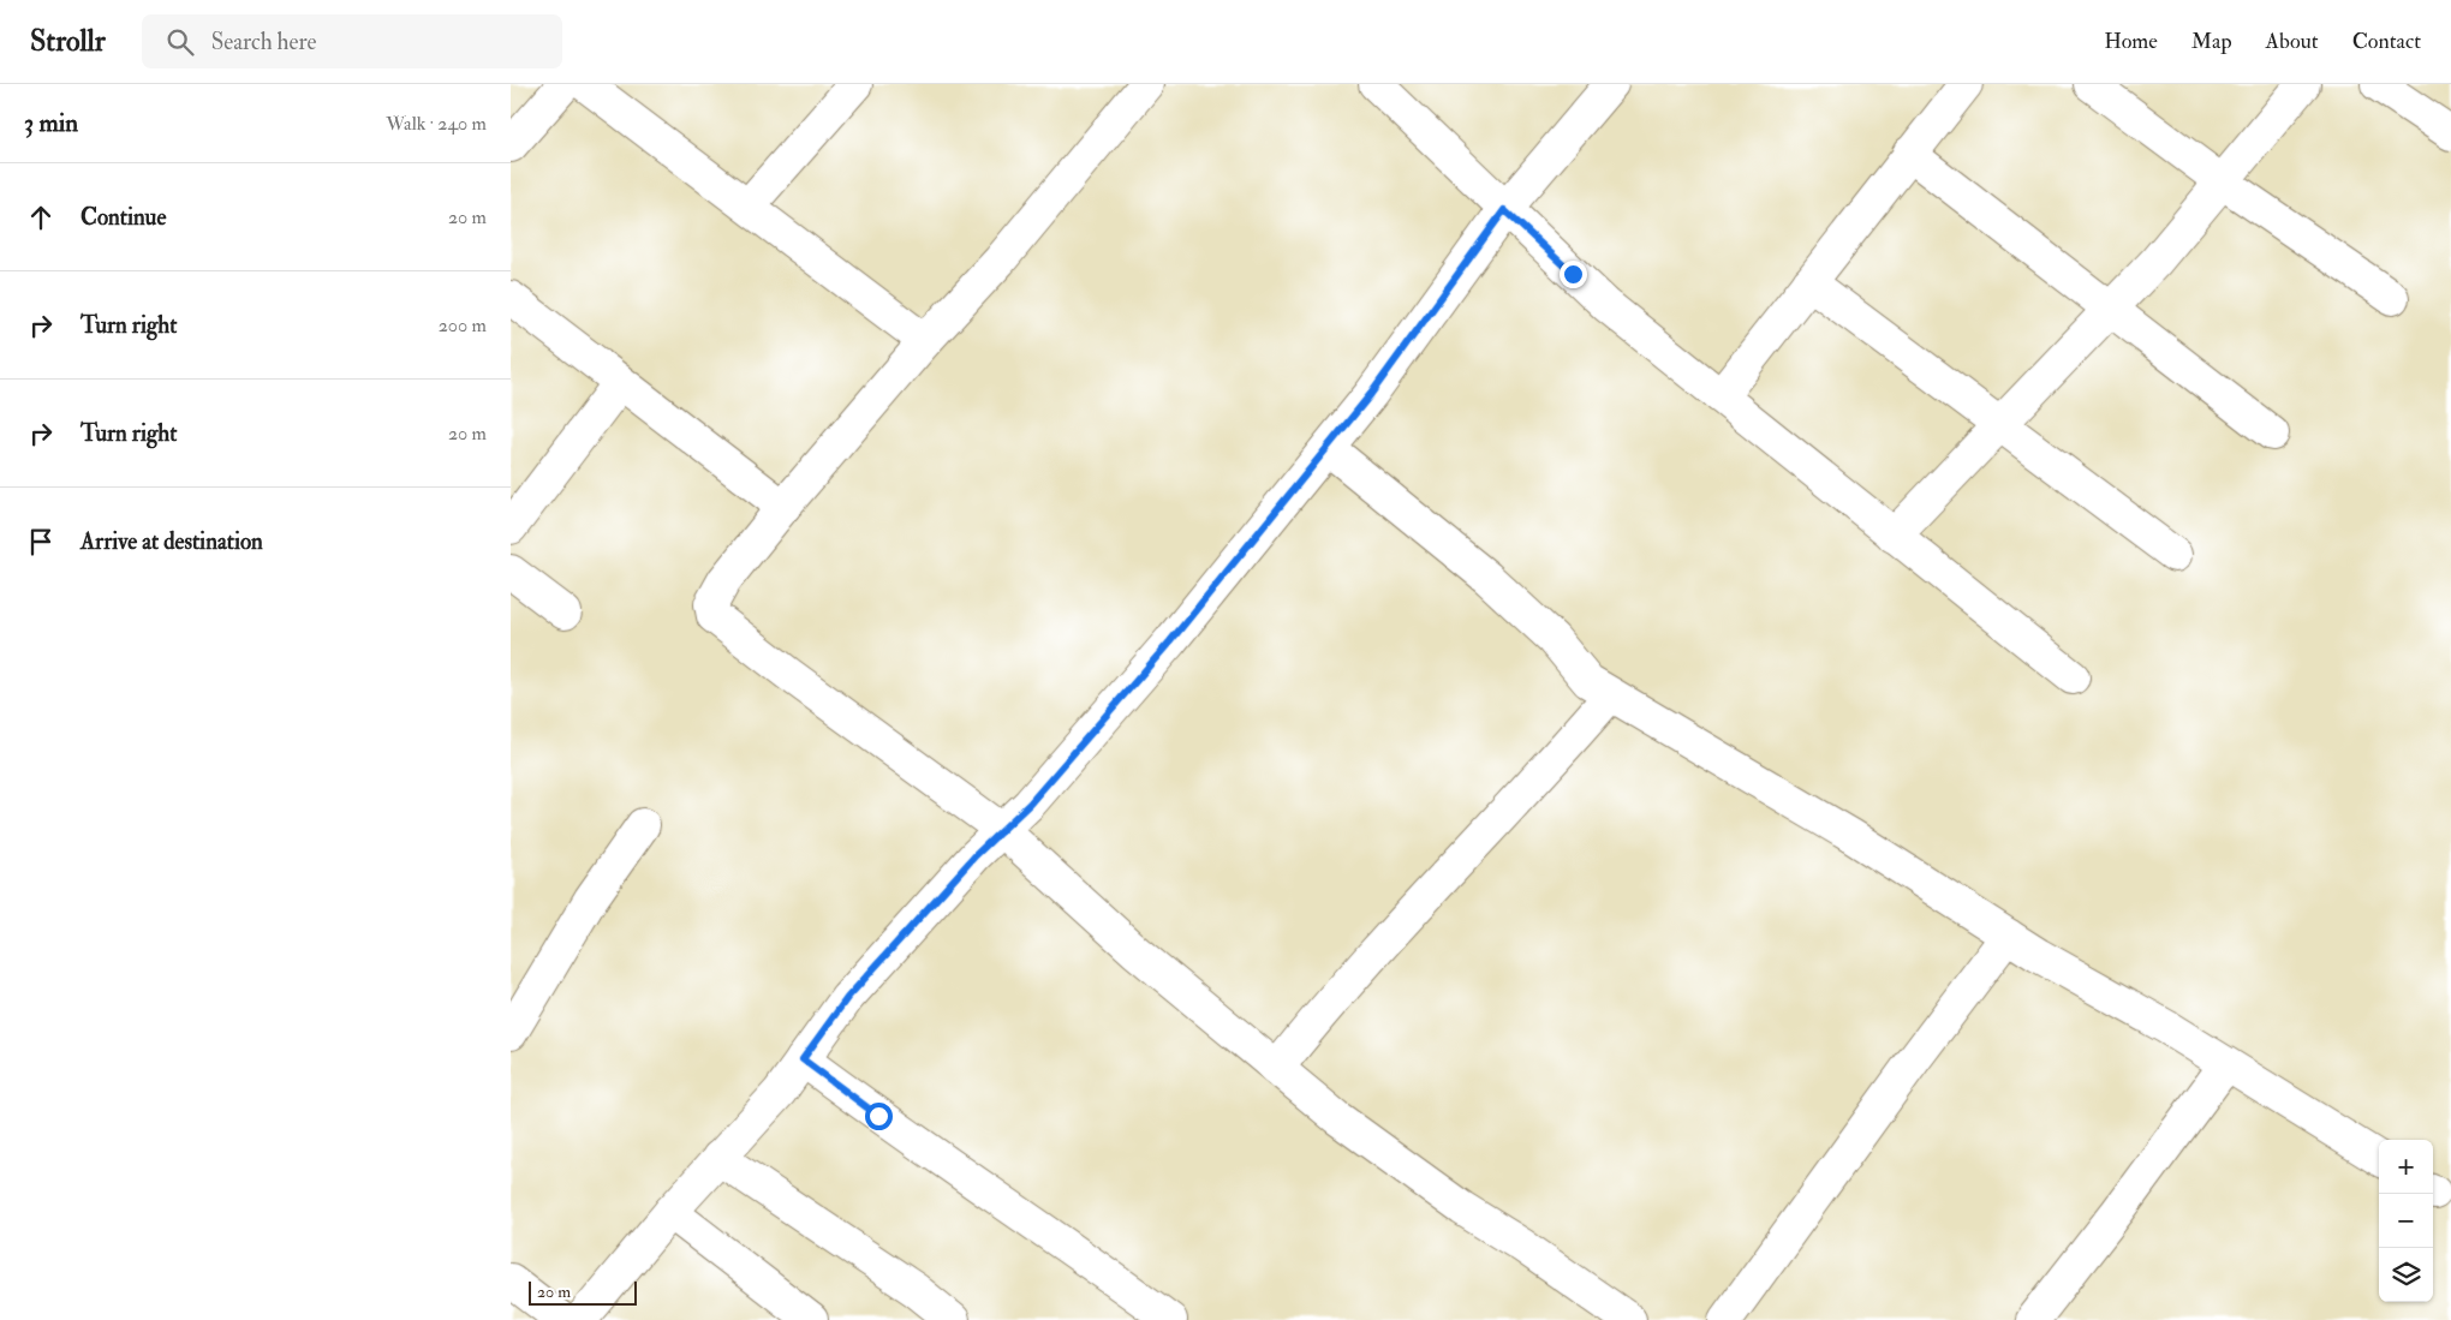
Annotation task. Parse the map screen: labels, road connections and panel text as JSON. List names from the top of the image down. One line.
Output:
{"scale_bar":"20 m","page":{"header":"Strollr","search":"Search here","nav":["Home","Map","About","Contact"],"heading":["3 min","Walk · 240 m"],"list":[["Continue","20 m"],["Turn right","200 m"],["Turn right","20 m"],"Arrive at destination"],"map_buttons":["+","−"],"scale":"20 m"}}
